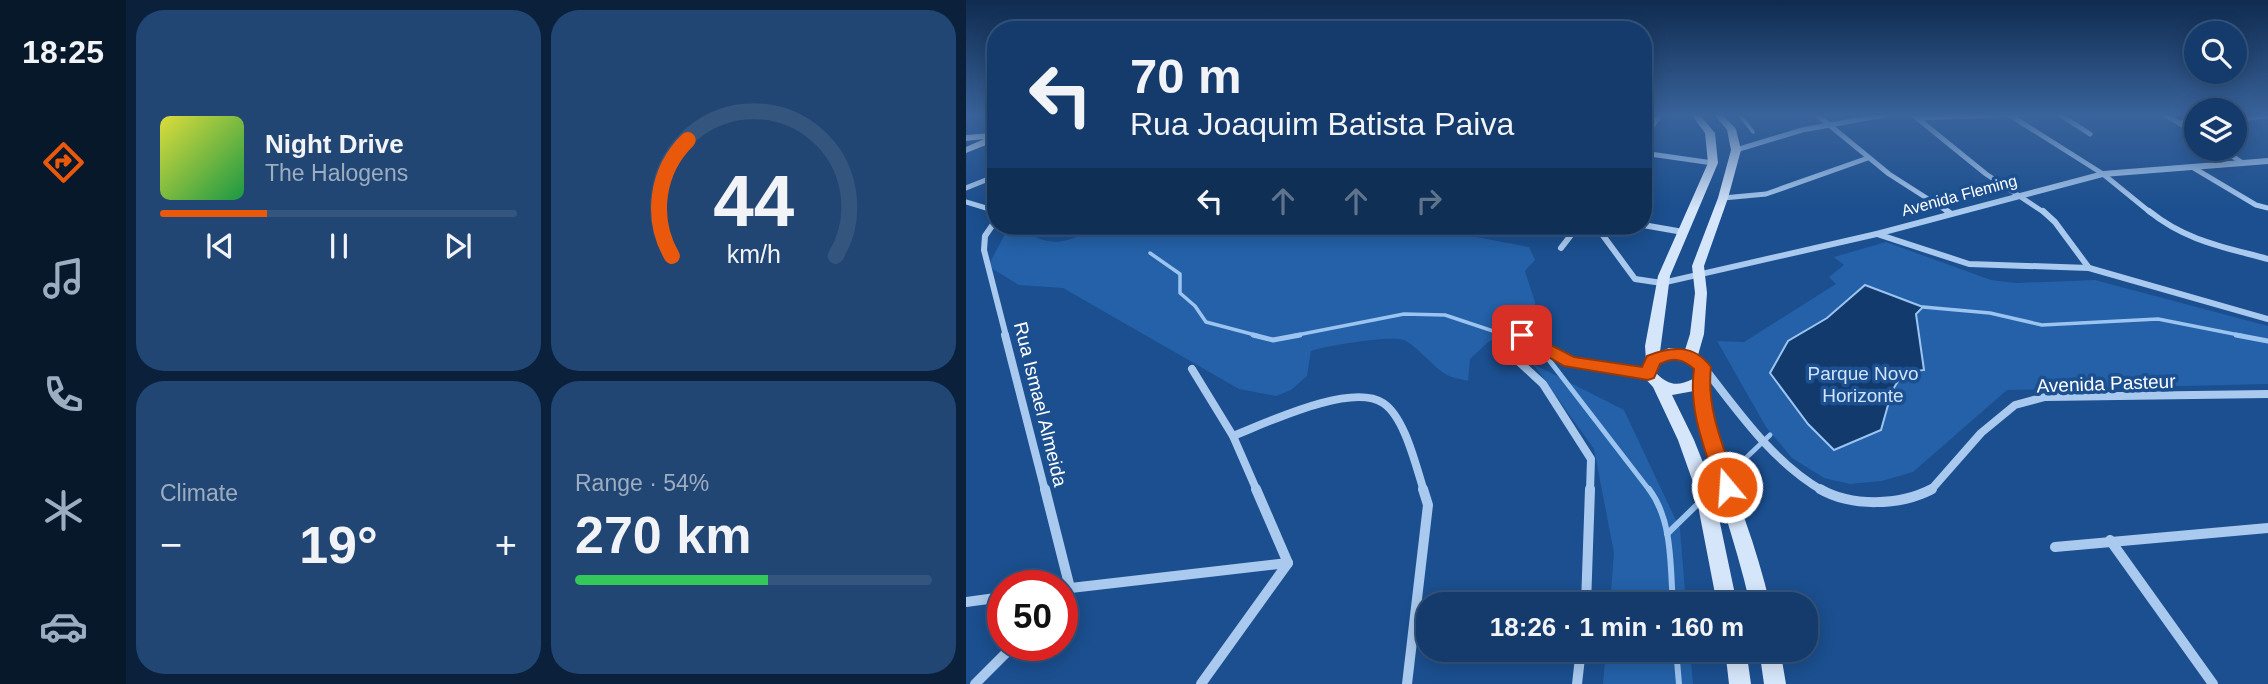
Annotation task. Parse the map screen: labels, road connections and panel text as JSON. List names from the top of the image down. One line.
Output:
{"streets":{"street":["Avenida Fleming","Avenida Pasteur","Rua Ismael Almeida"]},"parks":["Parque Novo Horizonte"],"page":{"tabs":"18:25","turn":["70 m","Rua Joaquim Batista Paiva"],"song":["Night Drive","The Halogens"],"tile":["Climate",["Range · 54%","270 km"]],"heat":["−","19°","+"],"limit":"50","trip":"18:26 · 1 min · 160 m","gauge":["44","km/h"]}}
